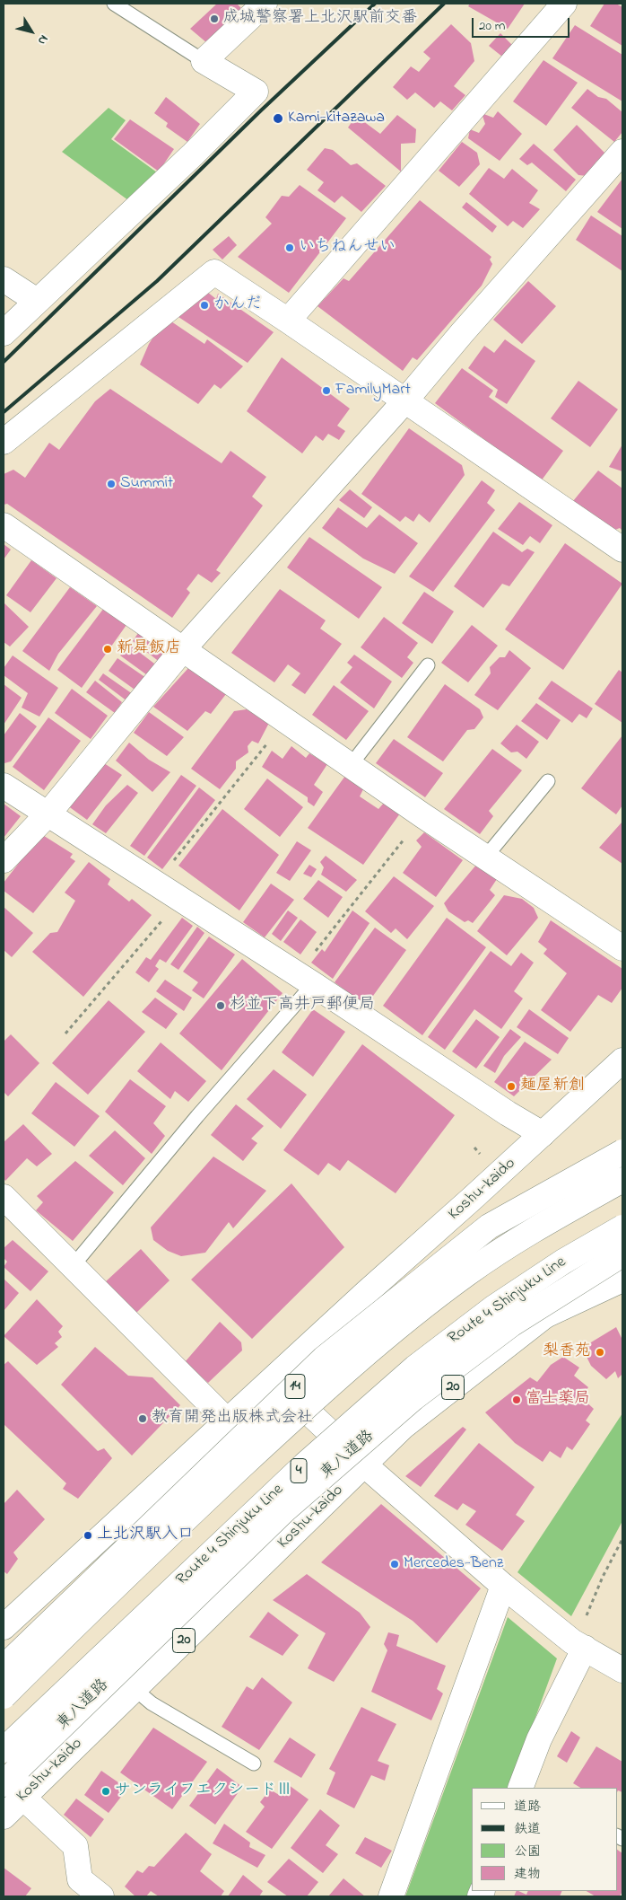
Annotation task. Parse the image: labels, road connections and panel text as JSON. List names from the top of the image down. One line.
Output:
{"streets":{"main road":["Koshu-kaido","Route 4 Shinjuku Line","14","20","東八道路","4"]},"places":["成城警察署上北沢駅前交番","Kami-kitazawa","いちねんせい","かんだ","FamilyMart","Summit","新曻飯店","杉並下高井戸郵便局","麺屋新創","梨香苑","富士薬局","教育開発出版株式会社","上北沢駅入口","Mercedes-Benz","サンライフエクシードⅢ"],"legend":["道路","鉄道","公園","建物"],"scale_bar":"20 m","north":"bottom right"}
